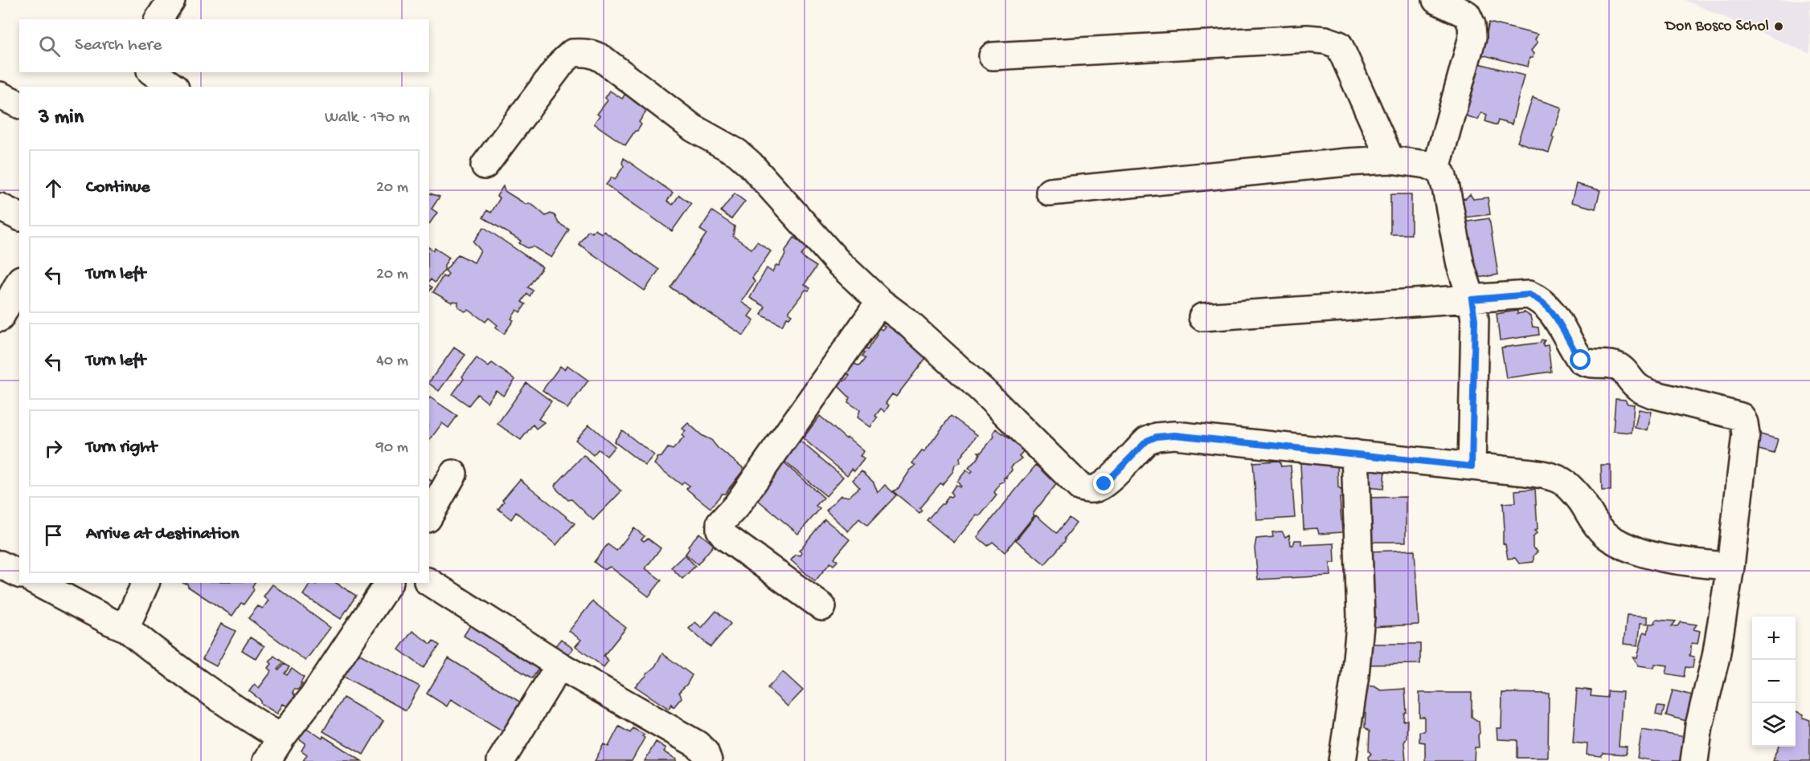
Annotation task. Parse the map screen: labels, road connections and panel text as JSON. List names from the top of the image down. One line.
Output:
{"places":["Don Bosco Schol"],"page":{"search":"Search here","heading":["3 min","Walk · 170 m"],"list":[["Continue","20 m"],["Turn left","20 m"],["Turn left","40 m"],["Turn right","90 m"],"Arrive at destination"],"map_buttons":["+","−"]}}
